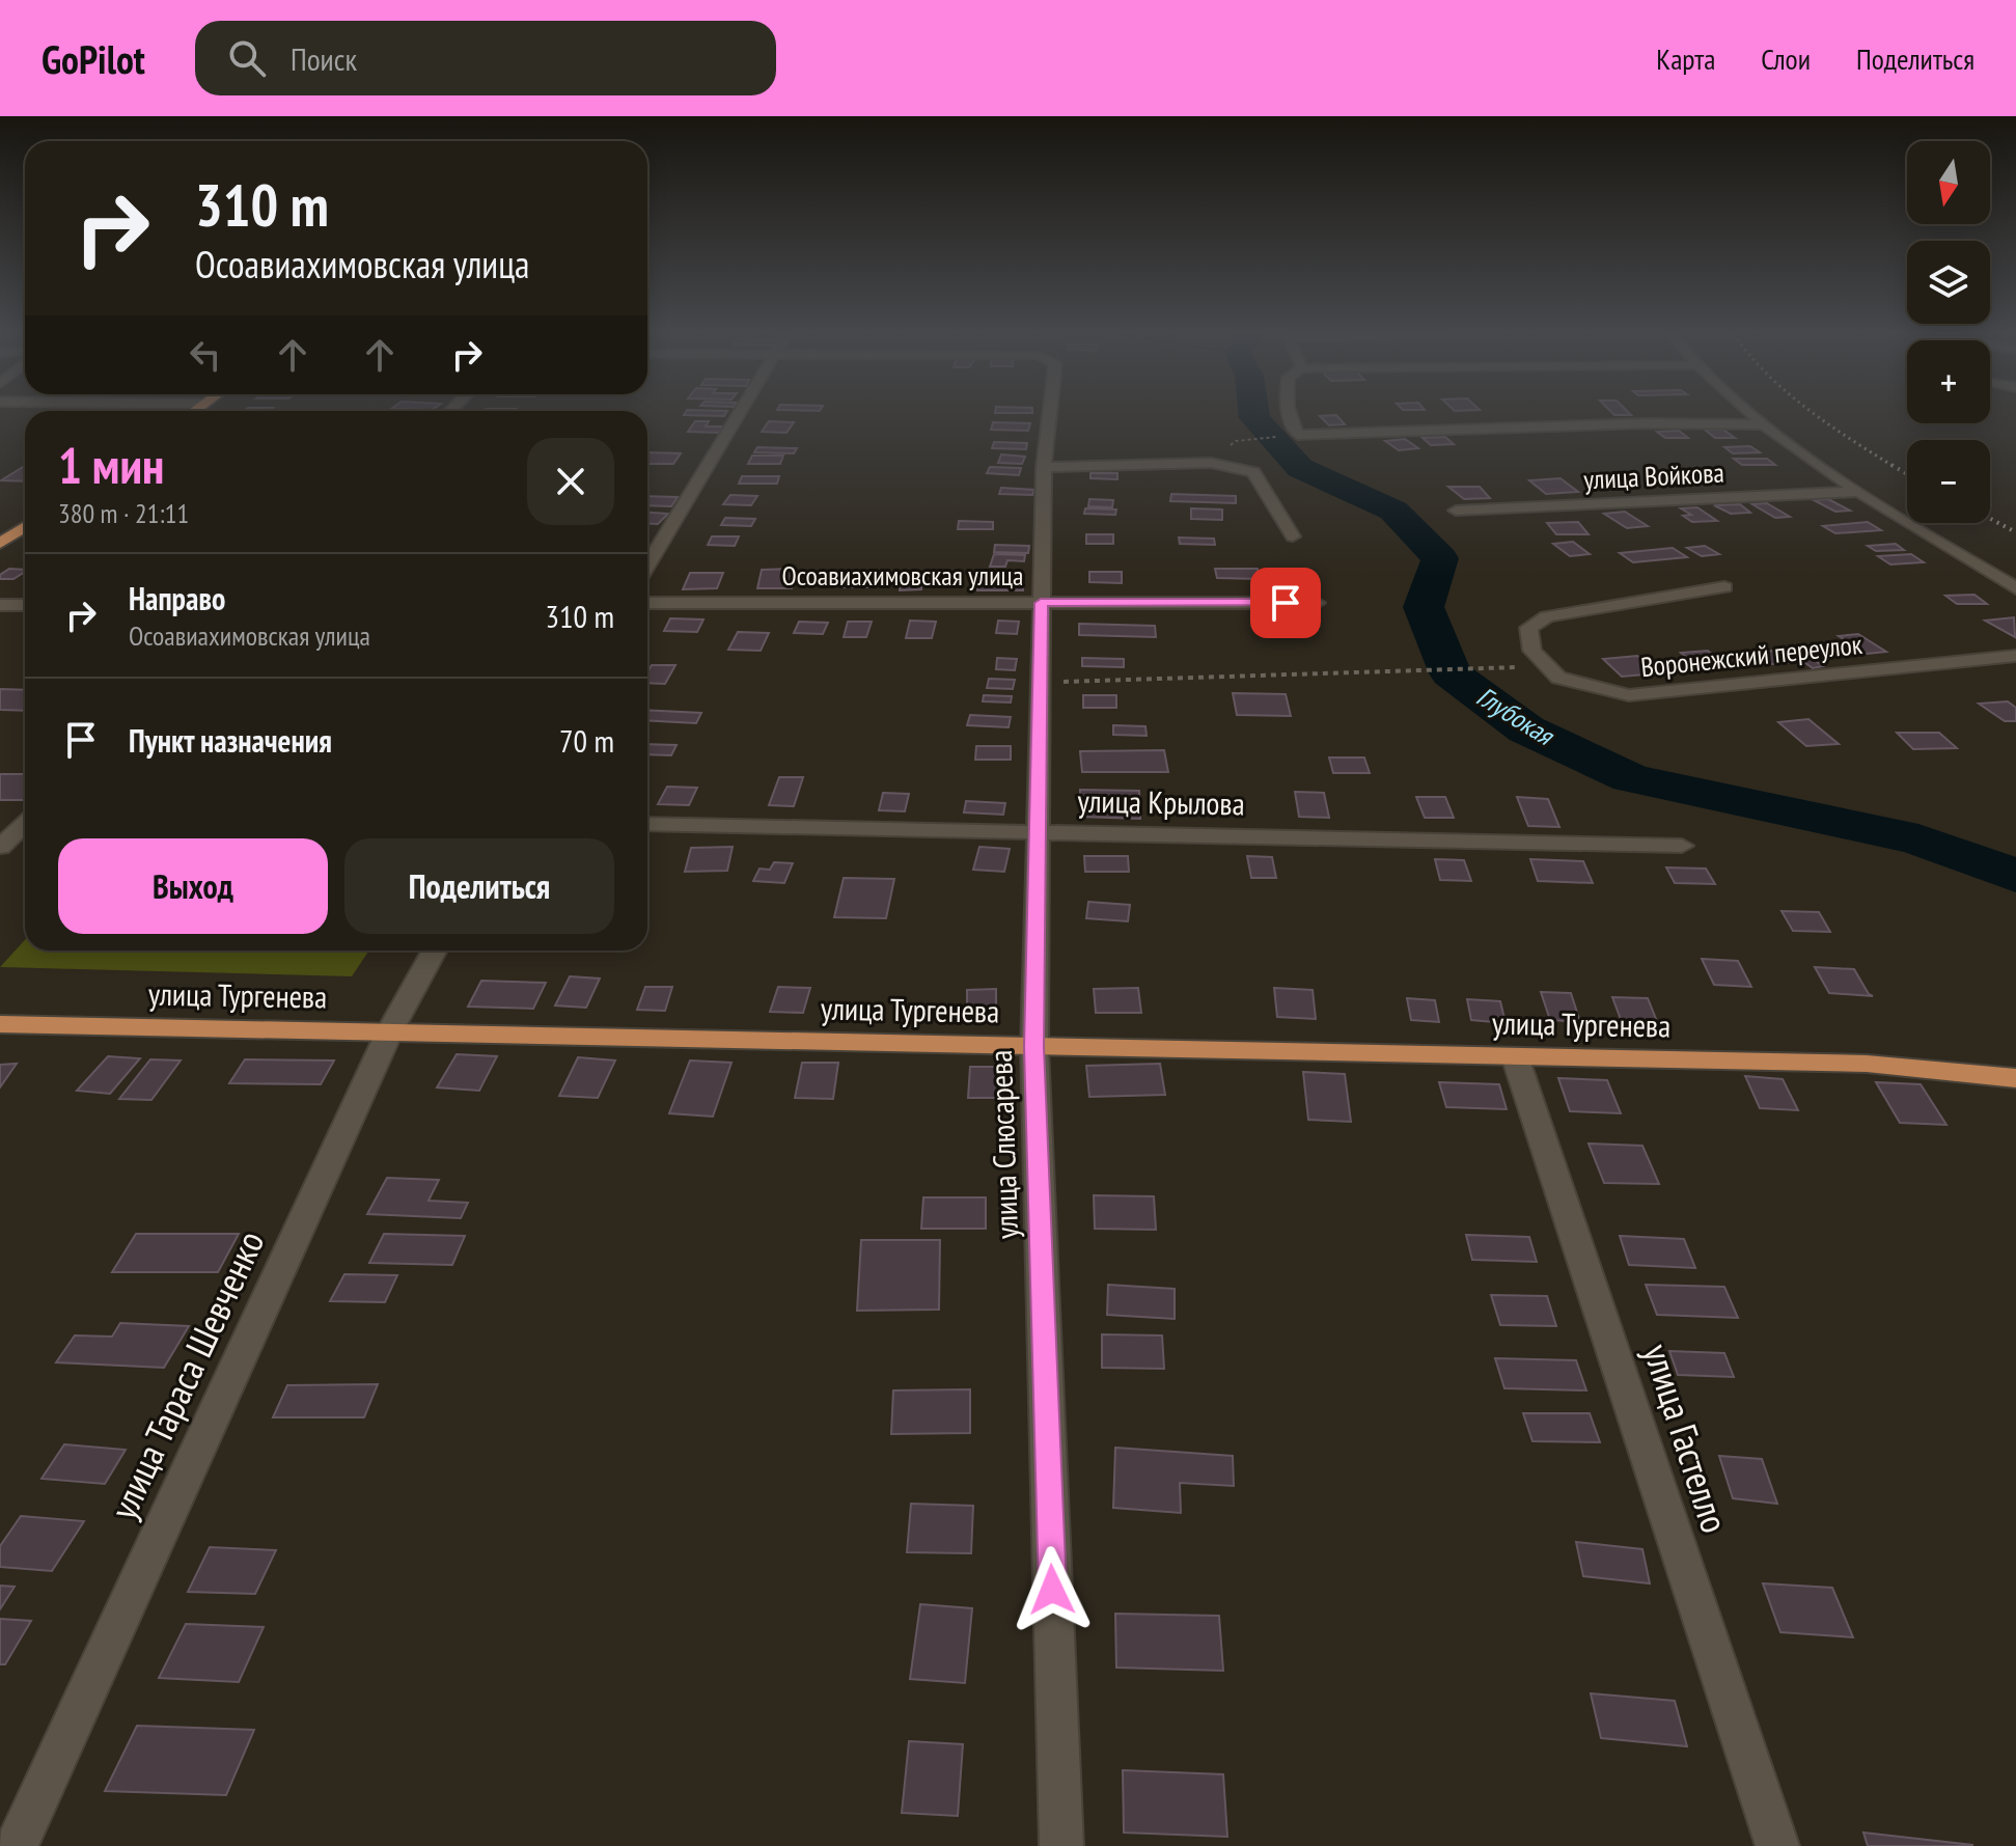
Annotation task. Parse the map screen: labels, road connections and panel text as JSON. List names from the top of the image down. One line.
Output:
{"streets":{"main road":["улица Тургенева"],"street":["улица Войкова","Осоавиахимовская улица","Воронежский переулок","улица Крылова","улица Слюсарева","улица Тараса Шевченко","улица Гастелло"]},"crossings":[["Осоавиахимовская улица","улица Слюсарева"],["улица Крылова","улица Слюсарева"],["улица Тургенева","улица Слюсарева"],["улица Тургенева","улица Тараса Шевченко"],["улица Тургенева","улица Гастелло"]],"water":["Глубокая"],"north":"bottom","page":{"header":"GoPilot","search":"Поиск","nav":["Карта","Слои","Поделиться"],"map_buttons":["+","−"],"turn":["310 m","Осоавиахимовская улица"],"heading":["1 мин","380 m · 21:11"],"list":[{"name":"Направо","note":"Осоавиахимовская улица","value":"310 m"},{"name":"Пункт назначения","value":"70 m"}],"buttons":["Выход","Поделиться"]}}
